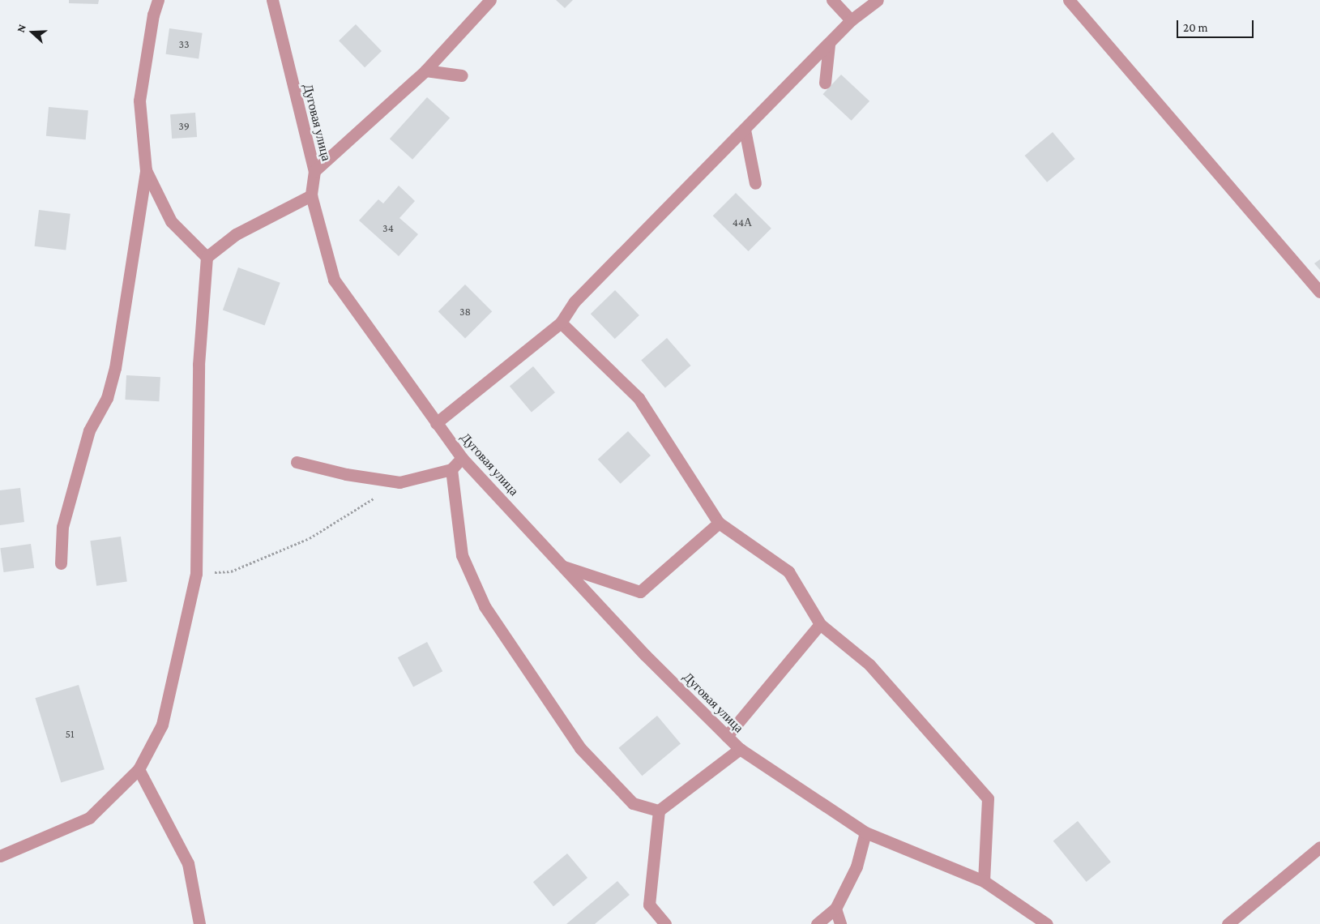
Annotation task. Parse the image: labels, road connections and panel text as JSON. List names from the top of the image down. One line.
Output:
{"streets":{"street":["Дуговая улица"]},"house_numbers":["33","39","44А","34","38","51"],"scale_bar":"20 m","north":"left"}
